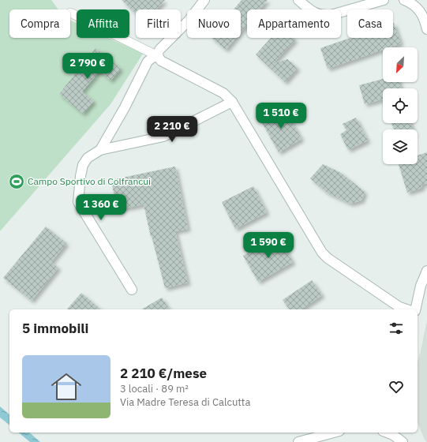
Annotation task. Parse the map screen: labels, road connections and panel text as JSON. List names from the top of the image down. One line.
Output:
{"places":{"sports":["Campo Sportivo di Colfrancui"]},"north":"bottom left","page":{"chip":["Compra","Affitta","Filtri","Nuovo","Appartamento","Casa"],"price":["2 790 €","1 510 €","2 210 €","1 360 €","1 590 €"],"heading":"5 immobili","list":[{"name":"2 210 €/mese","note":"3 locali · 89 m² · Via Madre Teresa di Calcutta"}]}}
